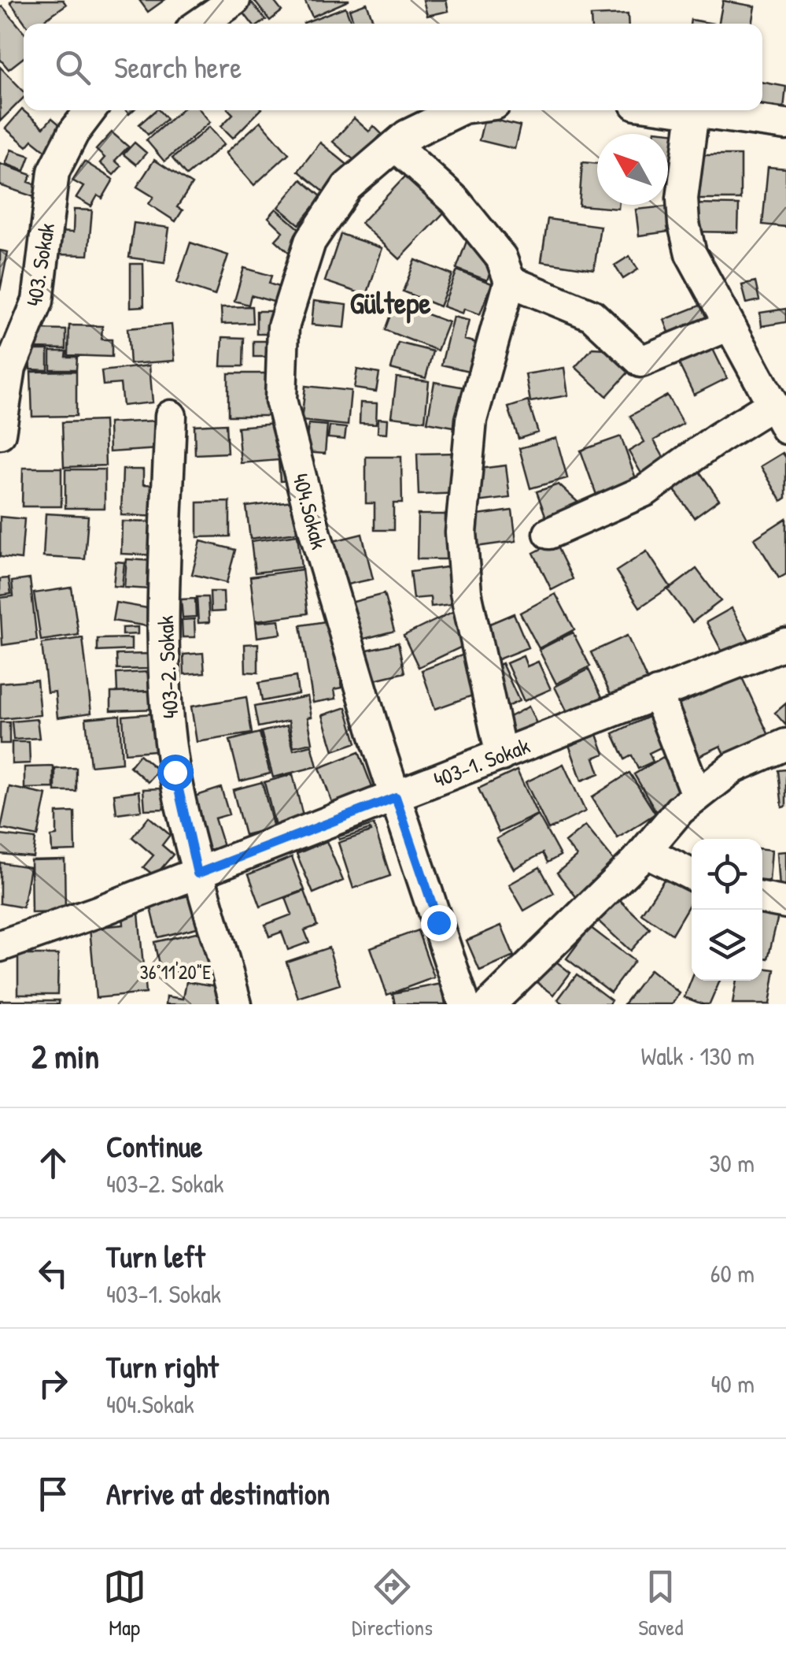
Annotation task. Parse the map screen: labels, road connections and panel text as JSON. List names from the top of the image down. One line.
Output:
{"streets":{"street":["403. Sokak","404.Sokak","403-2. Sokak","403-1. Sokak"]},"crossings":[["404.Sokak","403-1. Sokak"],["403-2. Sokak","403-1. Sokak"]],"districts":["Gültepe"],"north":"top left","page":{"search":"Search here","heading":["2 min","Walk · 130 m"],"list":[["Continue","403-2. Sokak","30 m"],["Turn left","403-1. Sokak","60 m"],["Turn right","404.Sokak","40 m"],"Arrive at destination"],"nav":["Map","Directions","Saved"]},"coordinates":["36°11'20\"E"]}
